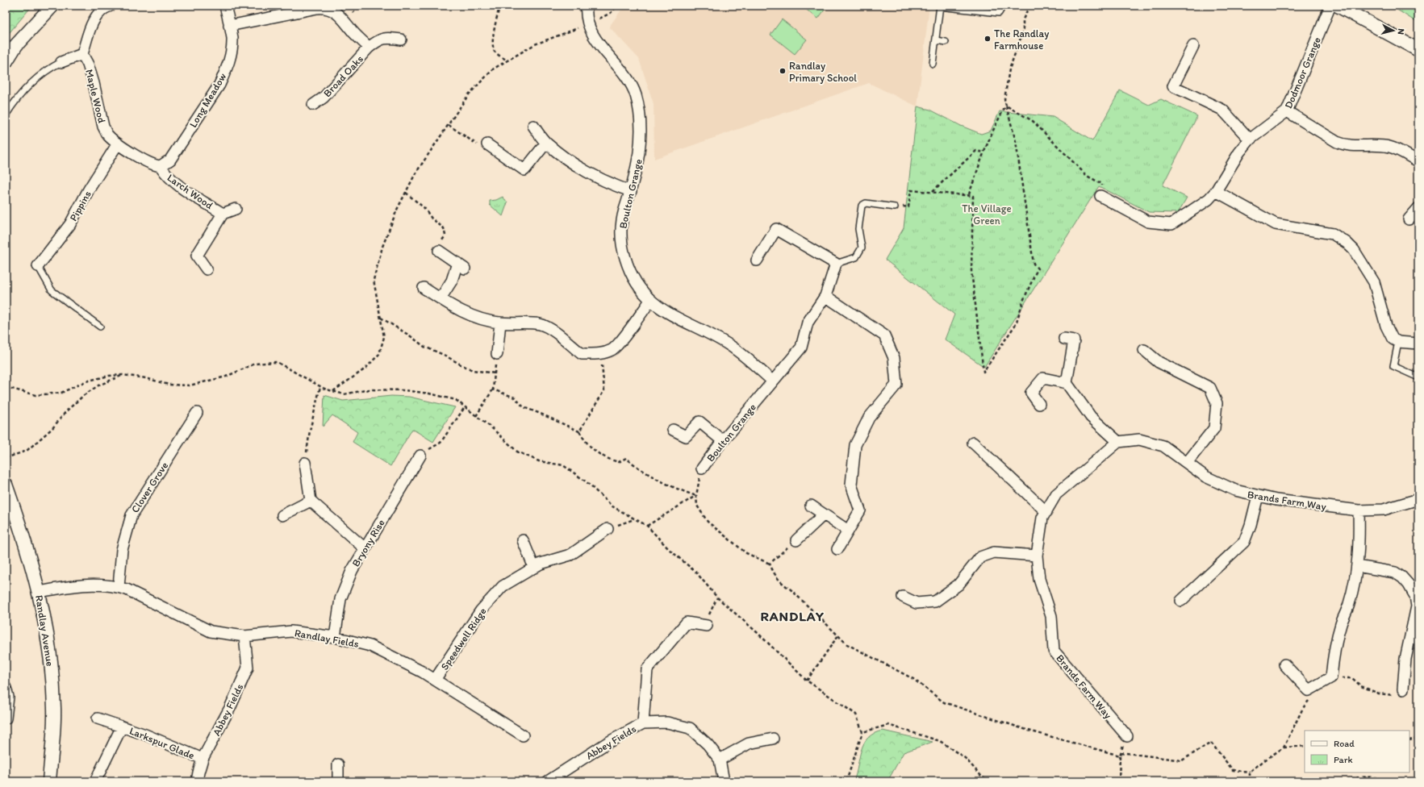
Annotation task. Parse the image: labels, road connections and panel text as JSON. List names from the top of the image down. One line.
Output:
{"streets":{"street":["Dodmoor Grange","Broad Oaks","Maple Wood","Long Meadow","Larch Wood","Boulton Grange","Pippins","Clover Grove","Brands Farm Way","Bryony Rise","Randlay Avenue","Randlay Fields","Speedwell Ridge","Abbey Fields","Larkspur Glade"]},"crossings":[["Broad Oaks","Long Meadow"],["Maple Wood","Long Meadow"],["Maple Wood","Larch Wood"],["Maple Wood","Pippins"],["Long Meadow","Larch Wood"],["Clover Grove","Randlay Fields"],["Bryony Rise","Randlay Fields"],["Randlay Avenue","Randlay Fields"],["Randlay Fields","Speedwell Ridge"],["Randlay Fields","Abbey Fields"],["Abbey Fields","Larkspur Glade"]],"districts":["RANDLAY"],"parks":["The Village Green"],"places":["The Randlay Farmhouse","Randlay Primary School"],"legend":["Road","Park"],"north":"right"}
